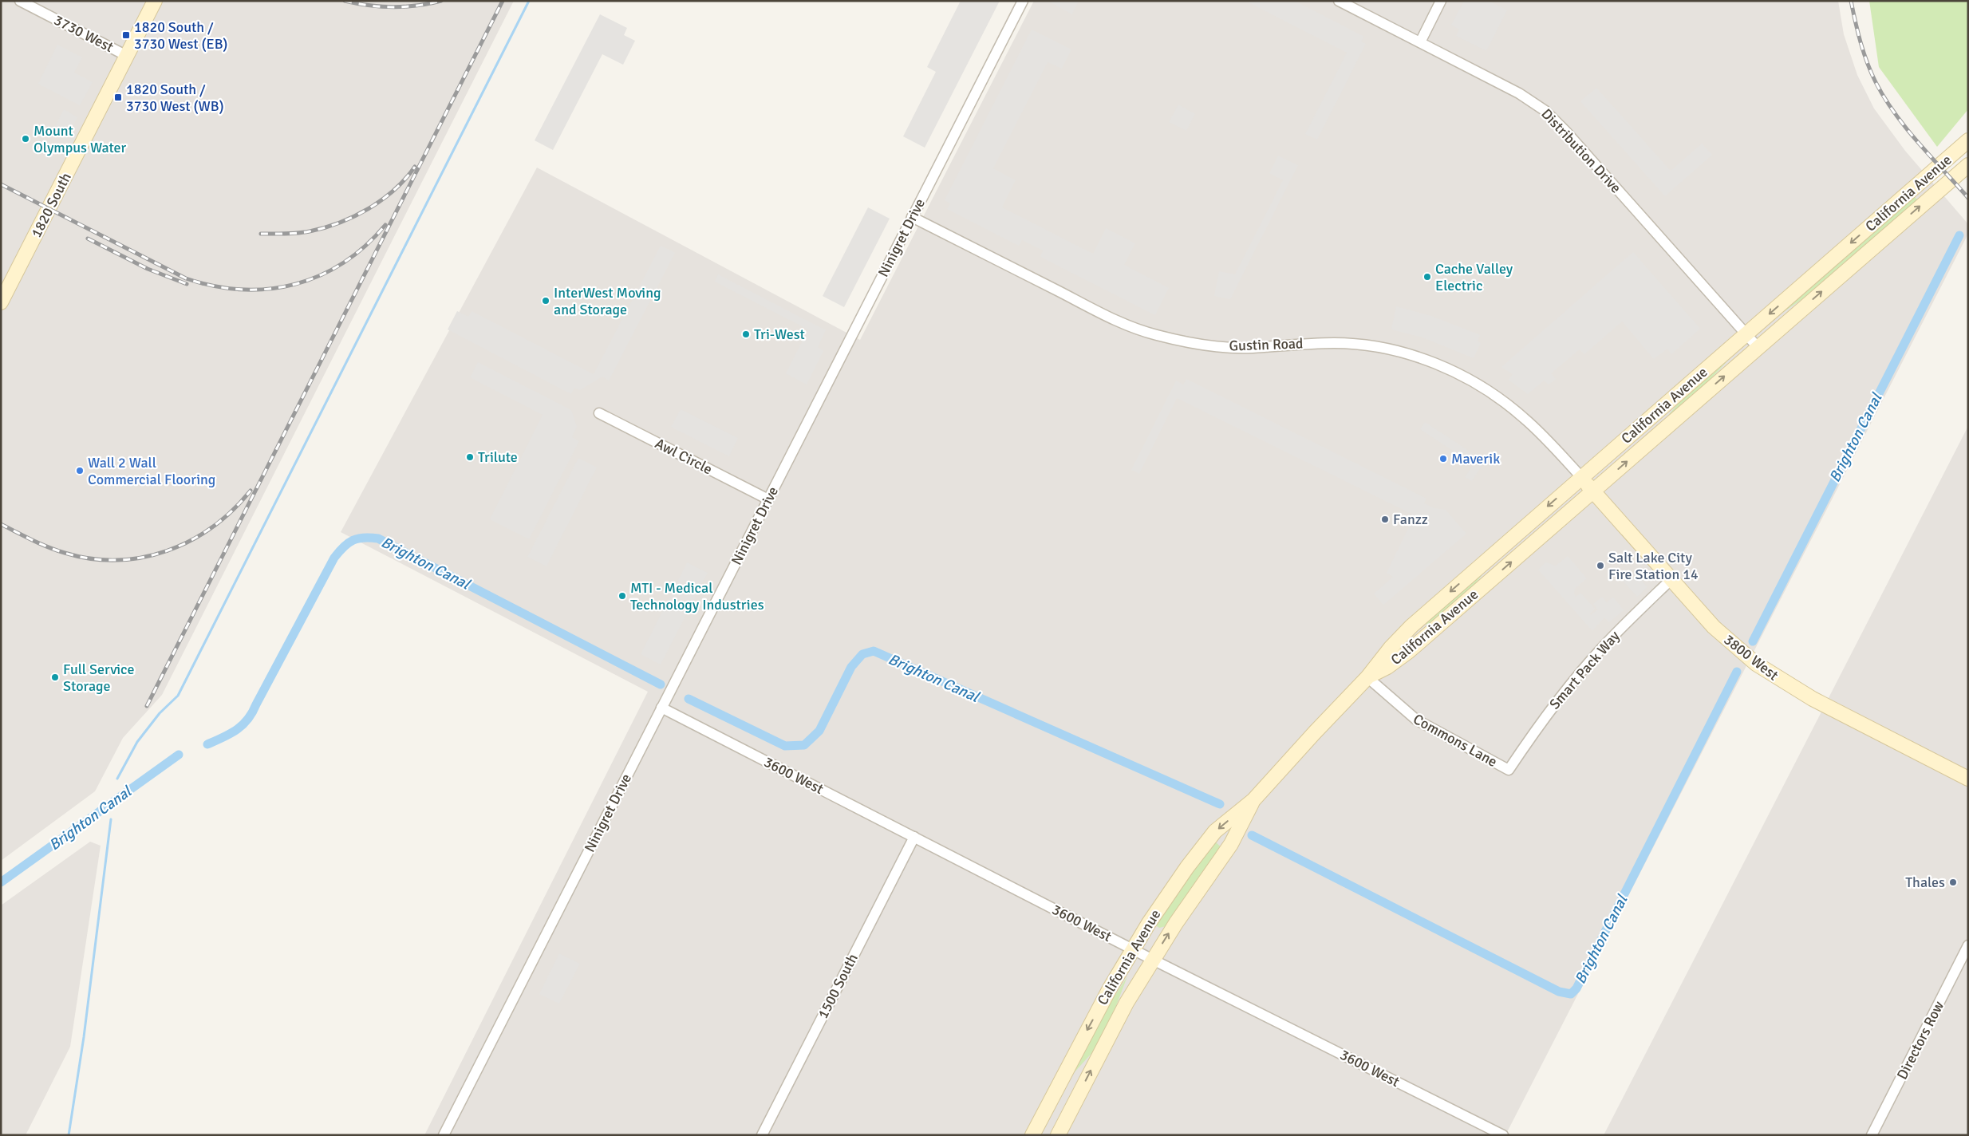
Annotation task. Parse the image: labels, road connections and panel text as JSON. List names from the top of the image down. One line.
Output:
{"streets":{"main road":["California Avenue","1820 South","3800 West"],"street":["3730 West","Distribution Drive","Ninigret Drive","Gustin Road","Awl Circle","Smart Pack Way","Commons Lane","3600 West","1500 South","Directors Row"]},"crossings":[["3730 West","1820 South"],["Distribution Drive","California Avenue"],["California Avenue","Gustin Road"],["California Avenue","3800 West"],["California Avenue","Commons Lane"],["California Avenue","3600 West"],["Ninigret Drive","Gustin Road"],["Ninigret Drive","Awl Circle"],["Ninigret Drive","3600 West"],["Gustin Road","3800 West"],["3800 West","Smart Pack Way"],["Smart Pack Way","Commons Lane"],["3600 West","1500 South"]],"water":["Brighton Canal"],"places":{"transit":["1820 South / 3730 West (EB)","1820 South / 3730 West (WB)"],"other":["Mount Olympus Water","Cache Valley Electric","InterWest Moving and Storage","Tri-West","Trilute","Maverik","Wall 2 Wall Commercial Flooring","Fanzz","Salt Lake City Fire Station 14","MTI - Medical Technology Industries","Full Service Storage","Thales"]}}
